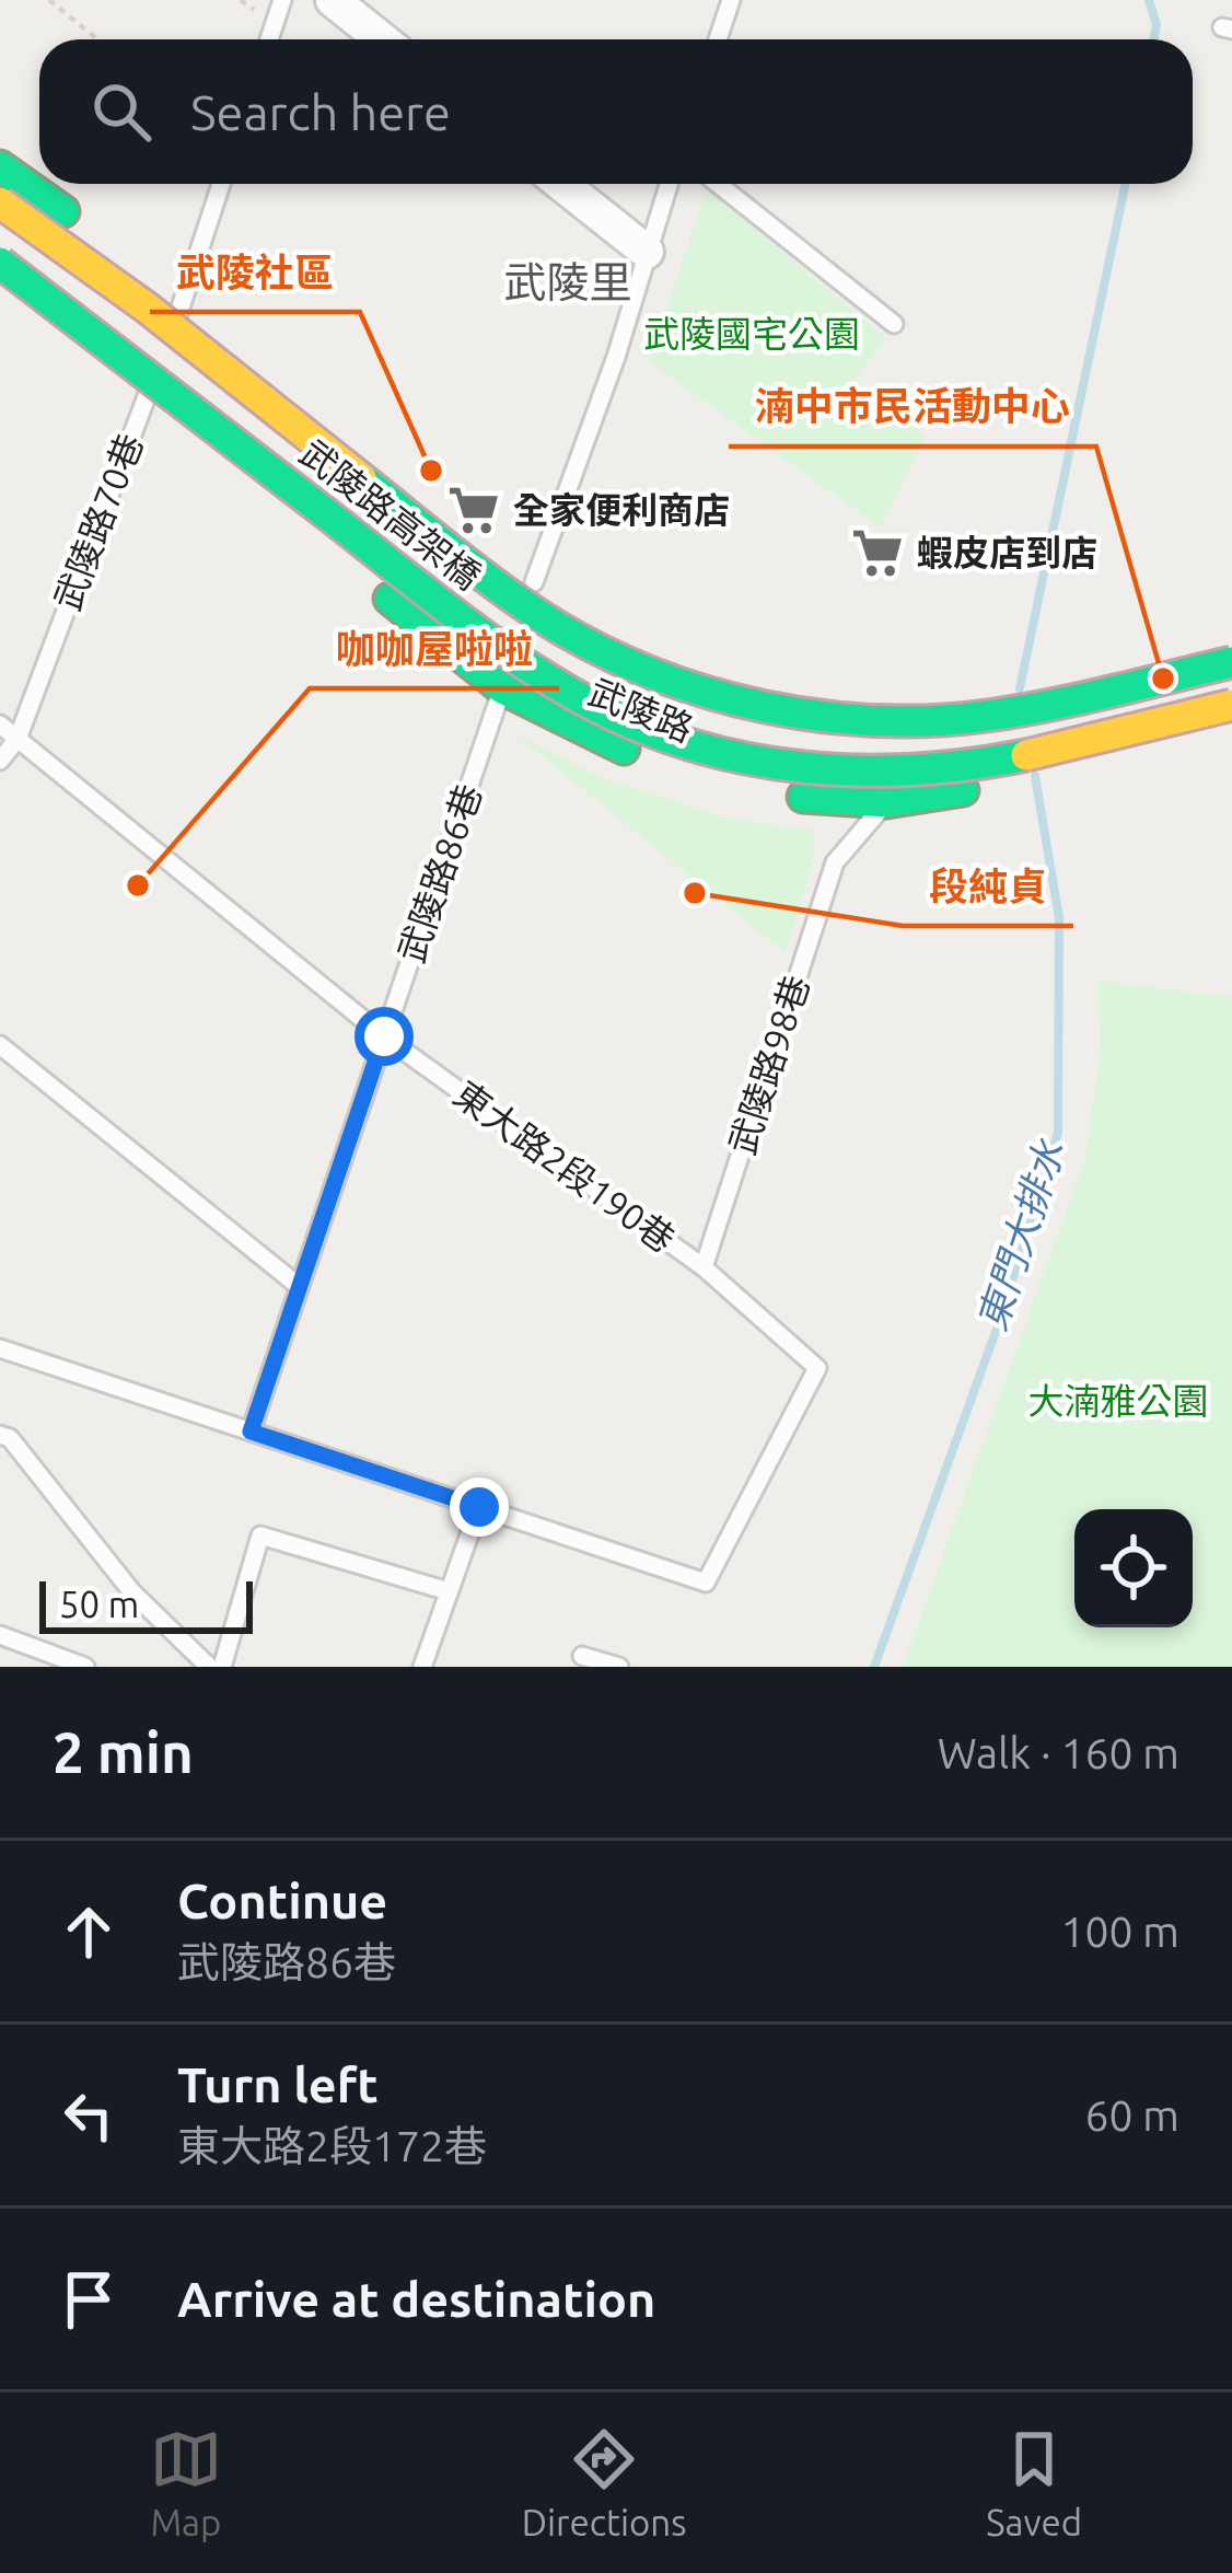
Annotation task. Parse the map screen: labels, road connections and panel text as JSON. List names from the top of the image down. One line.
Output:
{"streets":{"main road":["武陵路高架橋","武陵路"],"lane":["武陵路70巷","武陵路86巷","武陵路98巷","東大路2段190巷"]},"crossings":[["武陵路70巷","武陵路"],["武陵路70巷","東大路2段190巷"],["武陵路","武陵路86巷"],["武陵路","武陵路98巷"],["武陵路86巷","東大路2段190巷"],["武陵路98巷","東大路2段190巷"]],"districts":["武陵里"],"water":["東門大排水"],"parks":["武陵國宅公園","大湳雅公園"],"places":{"other":["武陵社區","湳中市民活動中心","咖咖屋啦啦","段純貞"],"supermarket":["全家便利商店","蝦皮店到店"]},"scale_bar":"50 m","page":{"search":"Search here","scale":"50 m","heading":["2 min","Walk · 160 m"],"list":[["Continue","武陵路86巷","100 m"],["Turn left","東大路2段172巷","60 m"],"Arrive at destination"],"nav":["Map","Directions","Saved"]}}
